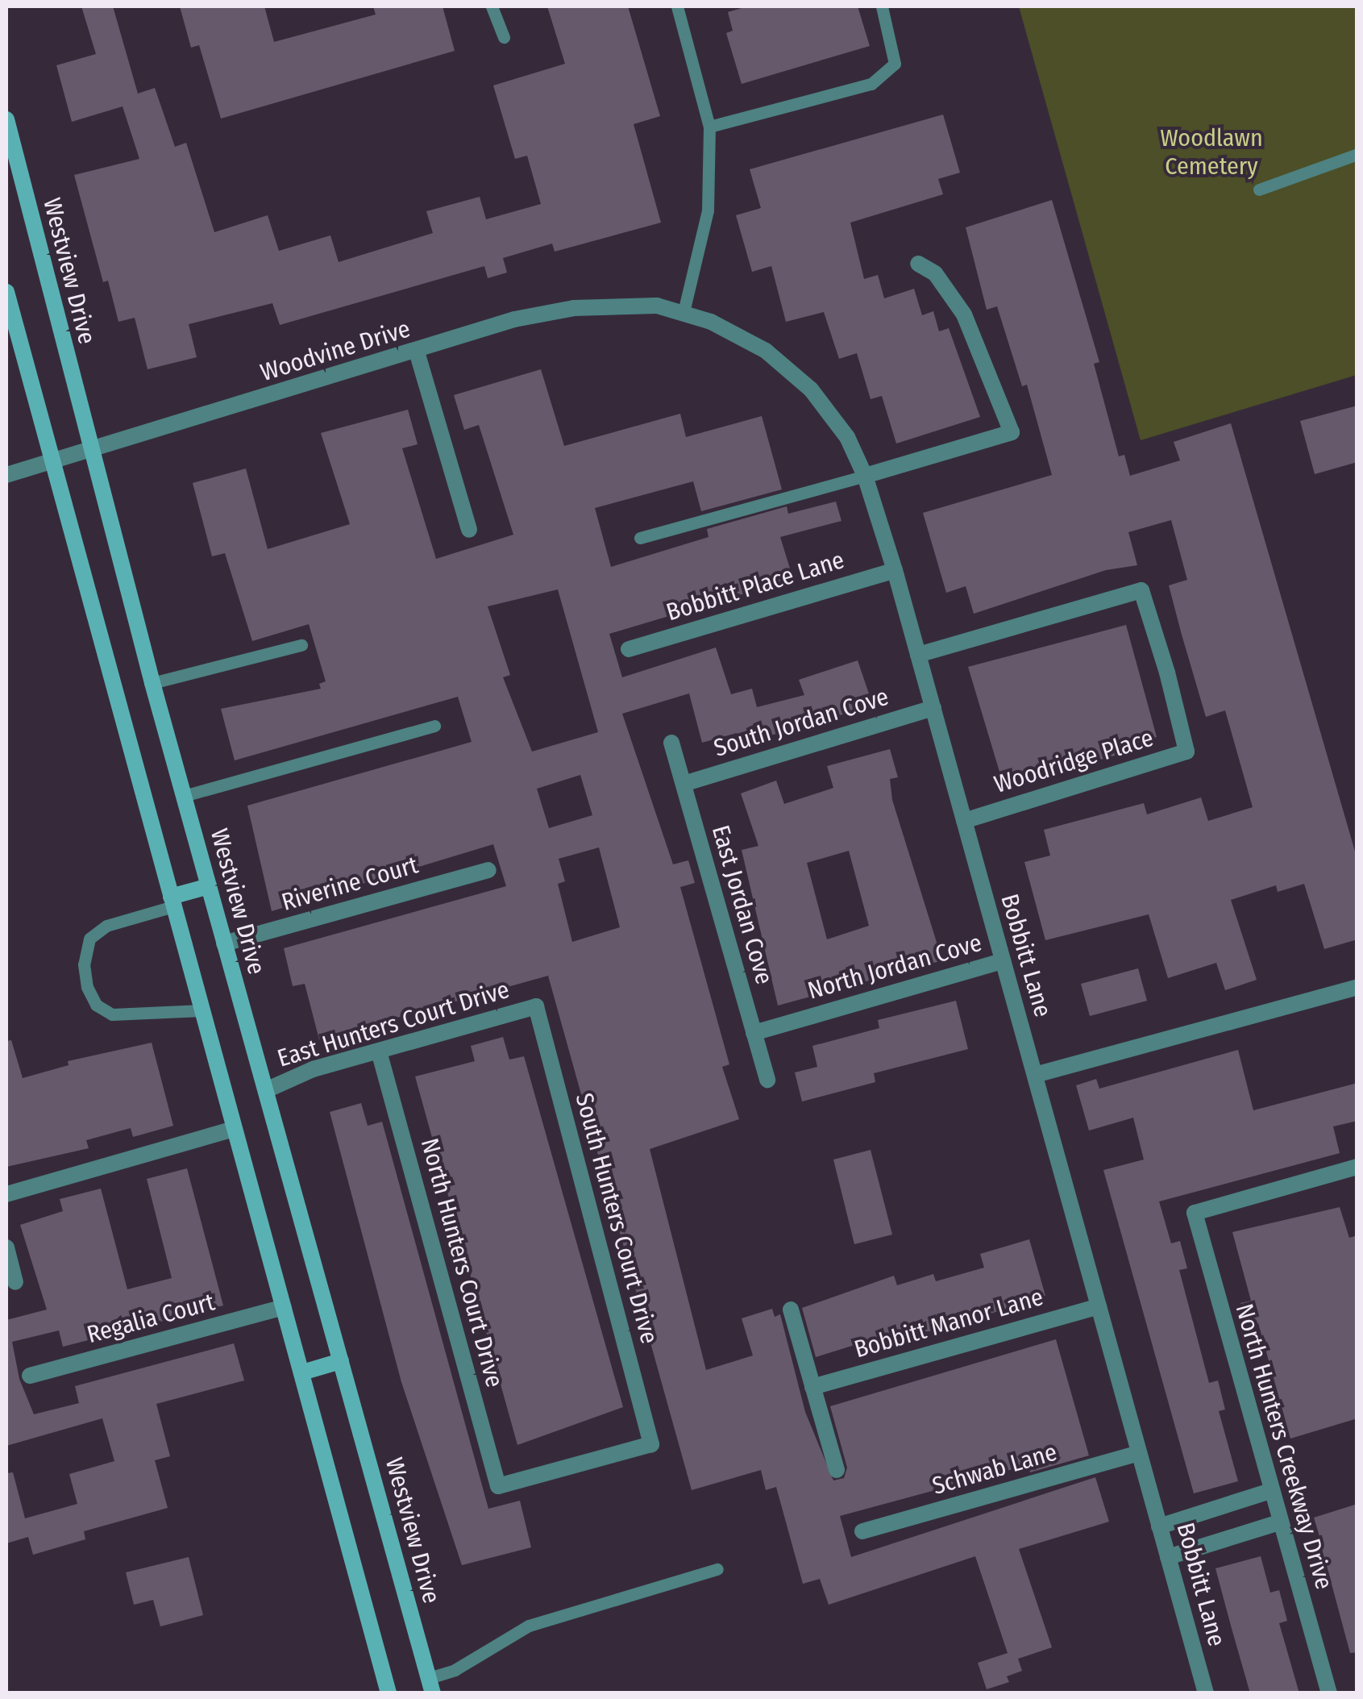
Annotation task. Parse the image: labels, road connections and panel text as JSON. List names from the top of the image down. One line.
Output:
{"streets":{"main road":["Westview Drive"],"street":["Woodvine Drive","Bobbitt Place Lane","South Jordan Cove","Woodridge Place","Riverine Court","East Jordan Cove","Bobbitt Lane","North Jordan Cove","East Hunters Court Drive","South Hunters Court Drive","North Hunters Court Drive","Regalia Court","Bobbitt Manor Lane","North Hunters Creekway Drive","Schwab Lane"]},"crossings":[["Westview Drive","Woodvine Drive"],["Westview Drive","Riverine Court"],["Westview Drive","East Hunters Court Drive"],["Woodvine Drive","Bobbitt Lane"],["Bobbitt Place Lane","Bobbitt Lane"],["South Jordan Cove","East Jordan Cove"],["South Jordan Cove","Bobbitt Lane"],["Woodridge Place","Bobbitt Lane"],["East Jordan Cove","North Jordan Cove"],["Bobbitt Lane","North Jordan Cove"],["Bobbitt Lane","Bobbitt Manor Lane"],["Bobbitt Lane","Schwab Lane"],["East Hunters Court Drive","South Hunters Court Drive"],["East Hunters Court Drive","North Hunters Court Drive"],["South Hunters Court Drive","North Hunters Court Drive"]],"parks":["Woodlawn Cemetery"]}
